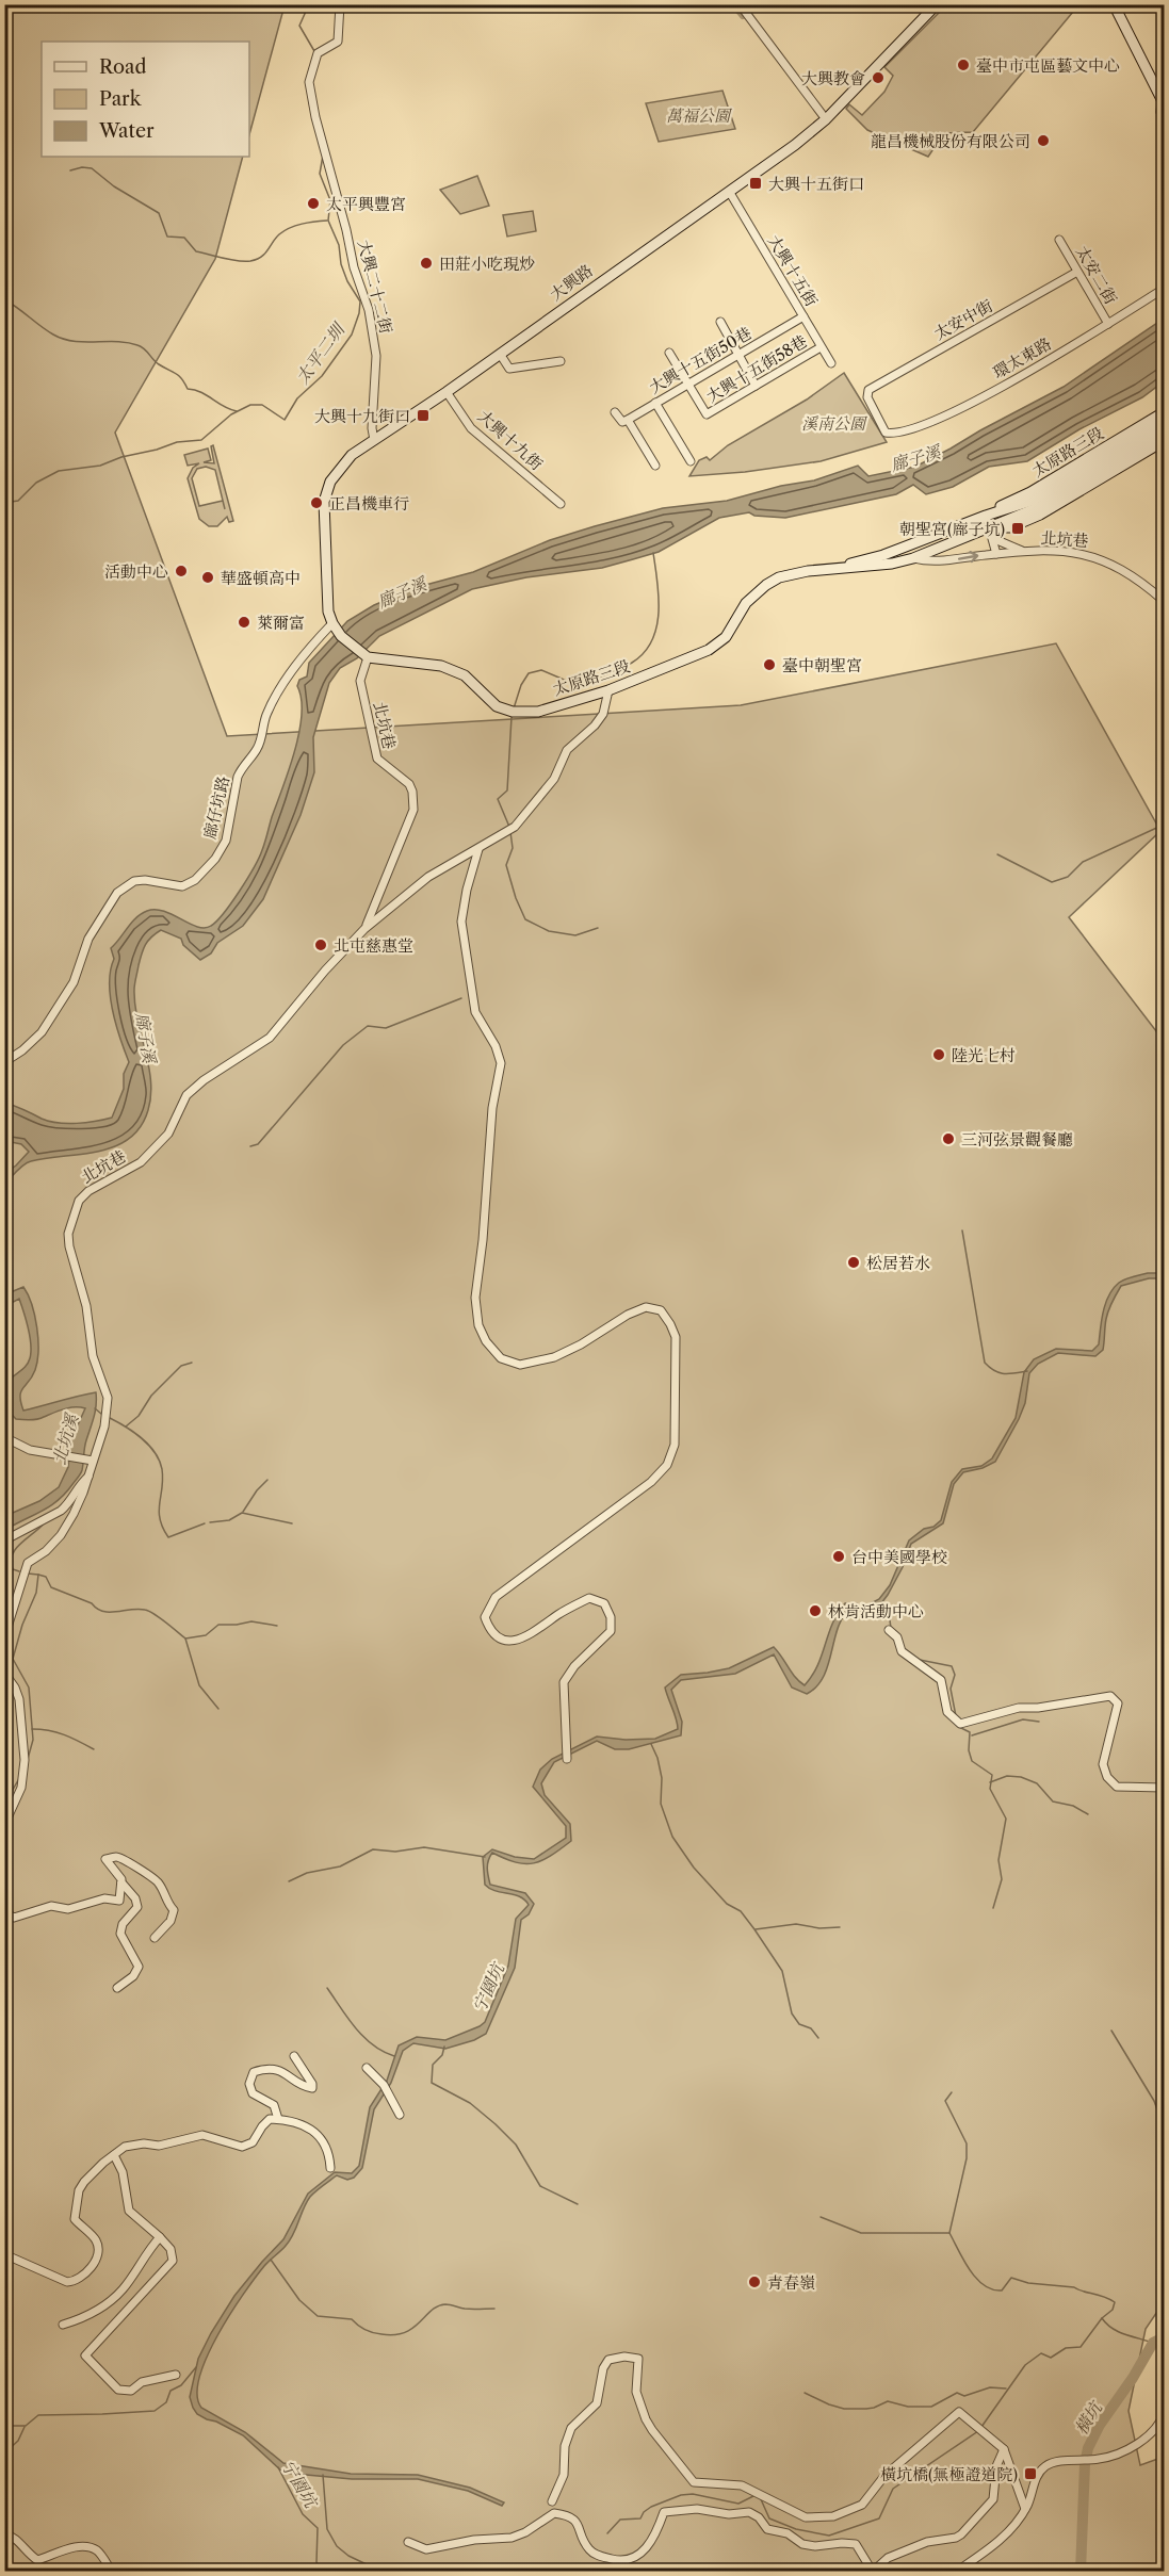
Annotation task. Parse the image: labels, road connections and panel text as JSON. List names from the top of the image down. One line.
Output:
{"streets":{"main road":["大興路","太原路三段"],"street":["大興十五街","太安二街","大興二十二街","太安中街","環太東路","大興十五街50巷","大興十五街58巷","大興十九街","北坑巷","廍仔坑路"]},"crossings":[["大興十五街","大興路"],["大興十五街","大興十五街50巷"],["大興十五街","大興十五街58巷"],["太安二街","太安中街"],["太安二街","環太東路"],["大興路","大興二十二街"],["大興路","大興十九街"],["大興路","廍仔坑路"],["太安中街","環太東路"],["大興十五街50巷","大興十五街58巷"],["太原路三段","北坑巷"]],"water":["太平二圳","廍子溪","北坑溪","宁園坑","橫坑"],"parks":["萬福公園","溪南公園"],"places":{"other":["臺中市屯區藝文中心","大興教會","龍昌機械股份有限公司","太平興豐宮","田莊小吃現炒","正昌機車行","活動中心","華盛頓高中","萊爾富","臺中朝聖宮","北屯慈惠堂","陸光七村","三河弦景觀餐廳","松居若水","台中美國學校","林肯活動中心","青春嶺"],"transit":["大興十五街口","大興十九街口","朝聖宮(廍子坑)","橫坑橋(無極證道院)"]},"legend":["Road","Park","Water"]}
